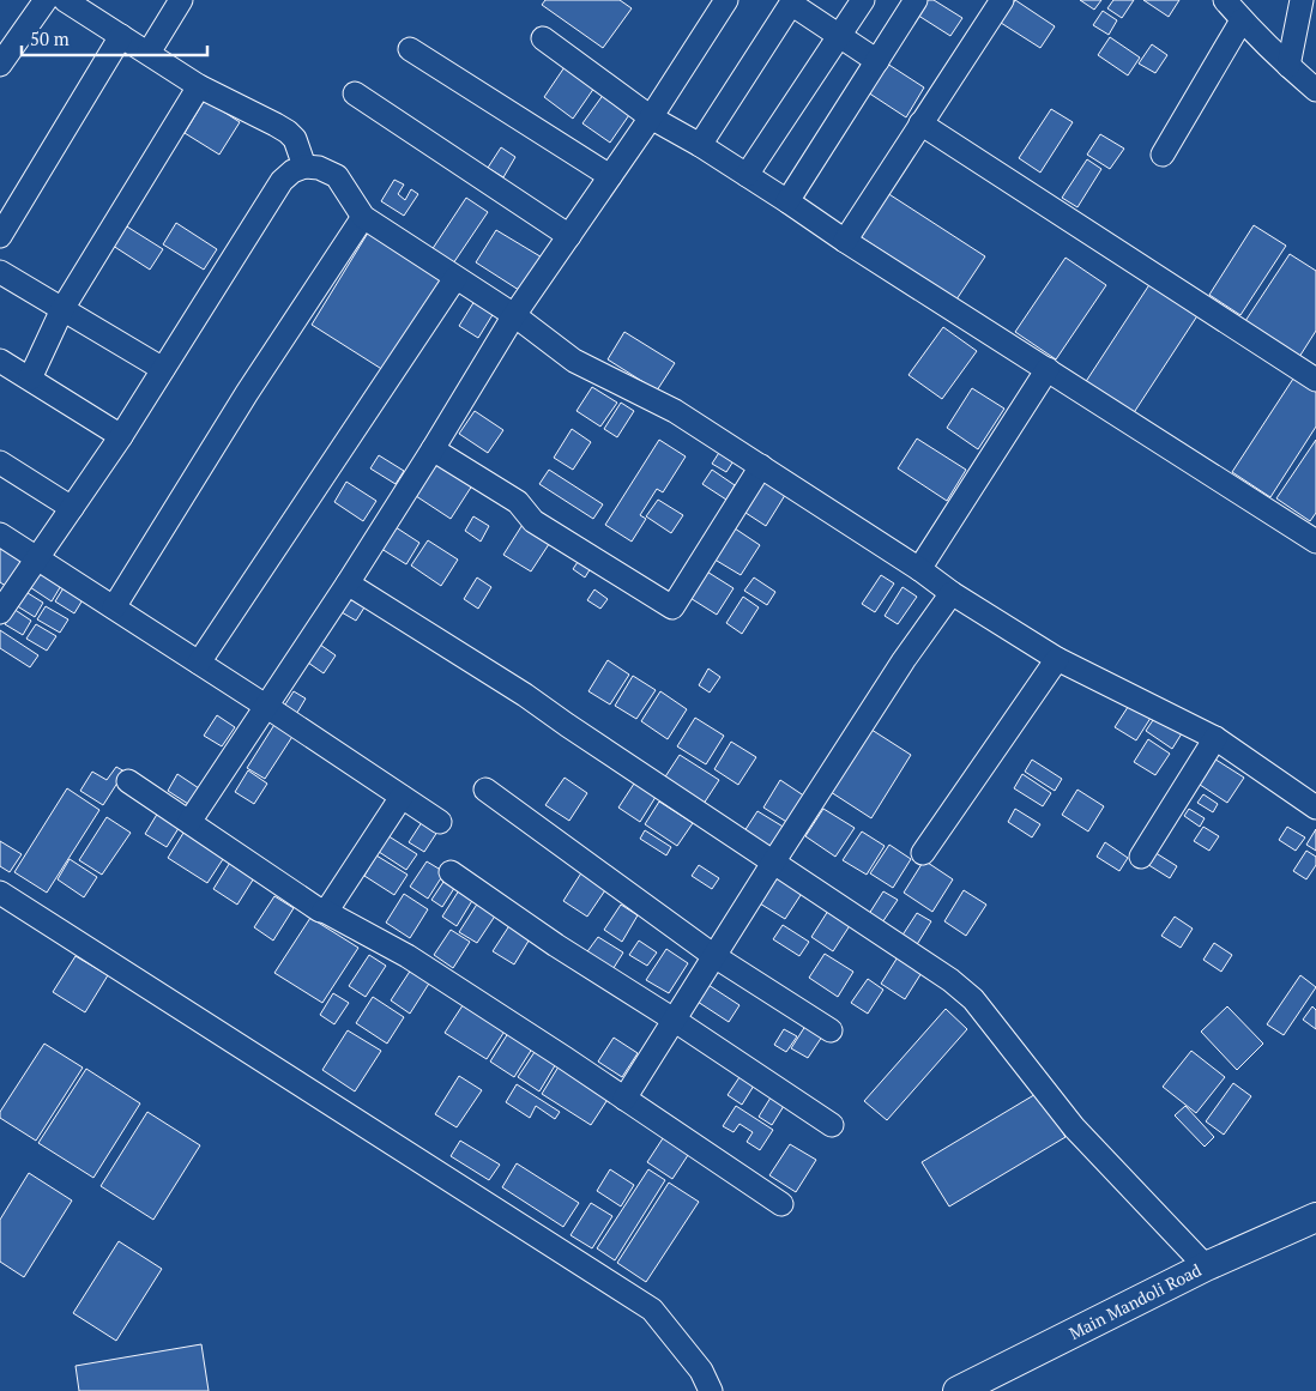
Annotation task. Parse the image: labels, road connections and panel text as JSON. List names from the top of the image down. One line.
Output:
{"streets":{"street":["Main Mandoli Road"]},"scale_bar":"50 m"}
